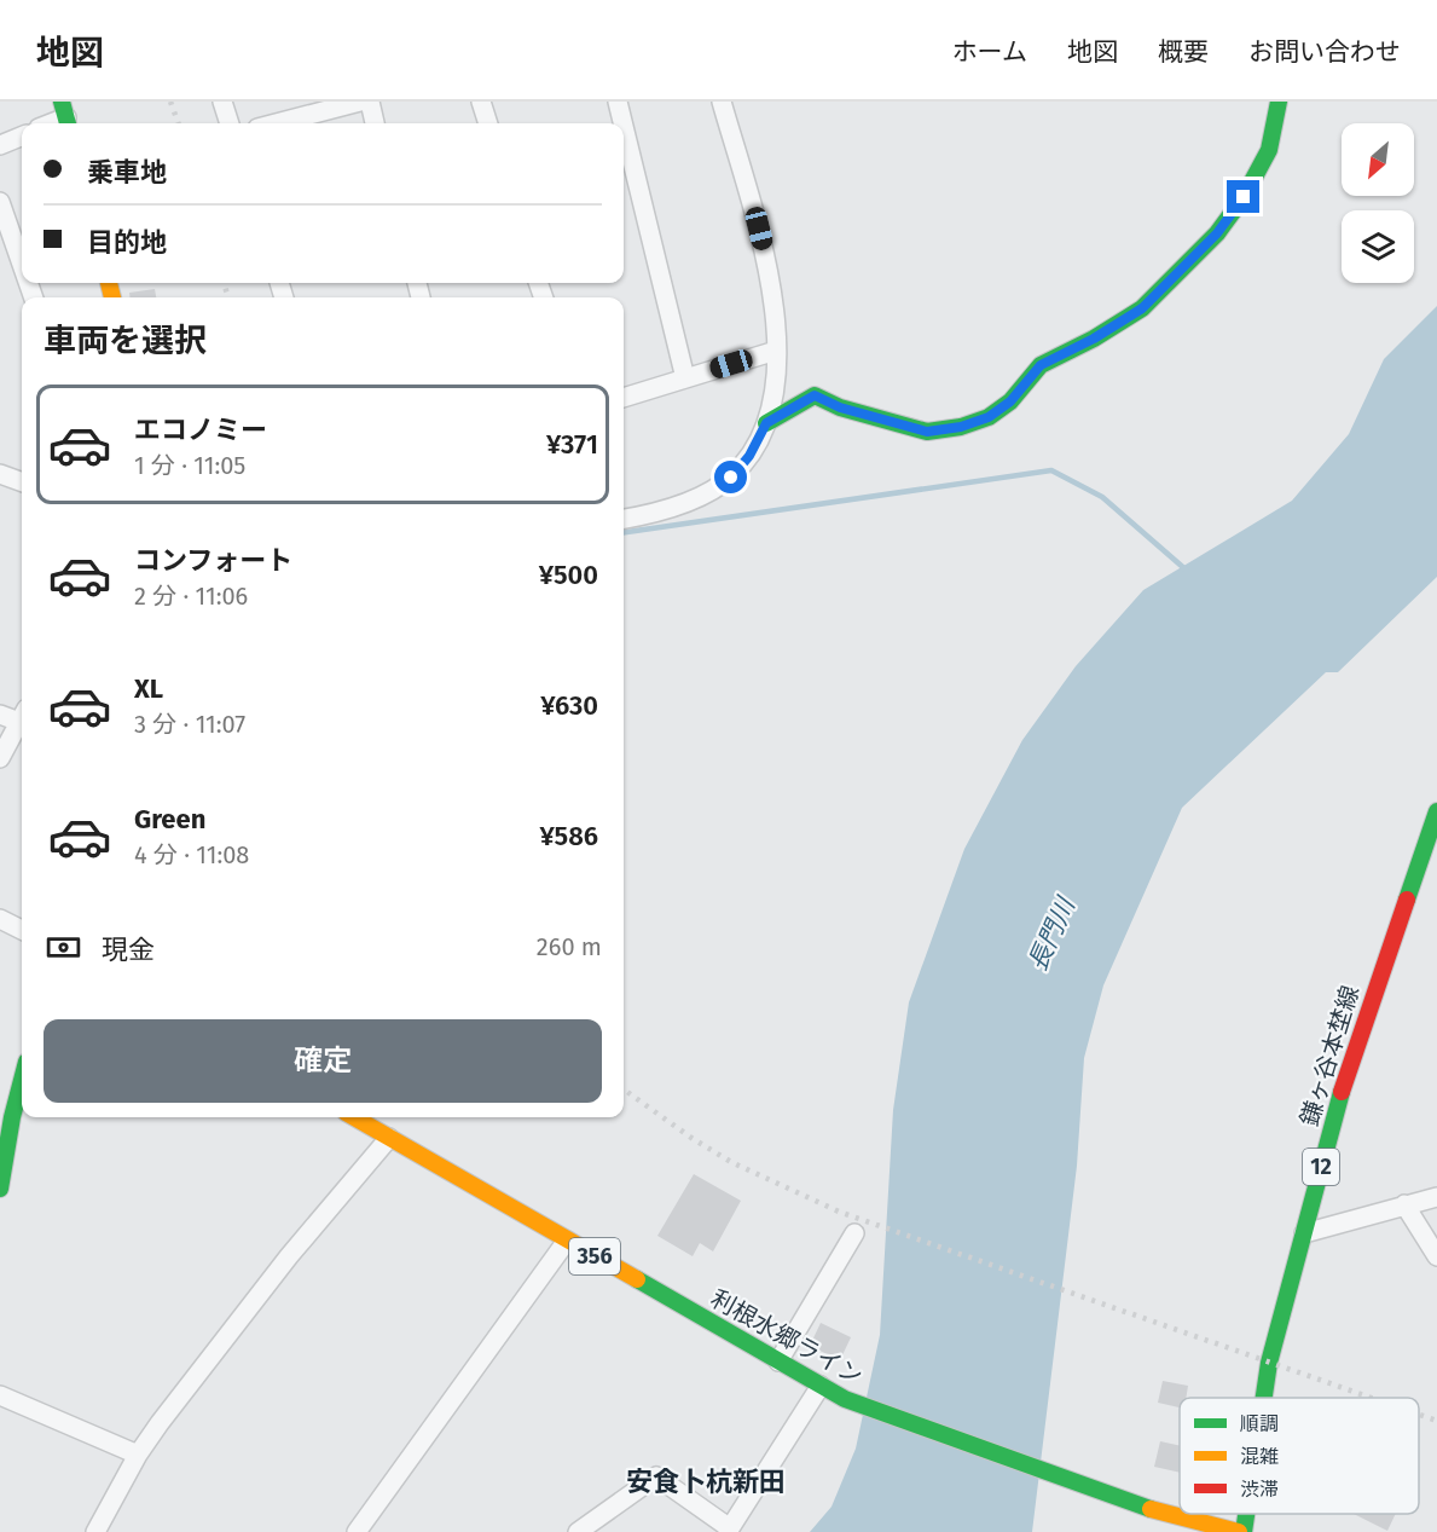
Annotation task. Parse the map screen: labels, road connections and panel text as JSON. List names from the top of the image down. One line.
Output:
{"streets":{"main road":["鎌ヶ谷本埜線","12","356","利根水郷ライン"]},"crossings":[["鎌ヶ谷本埜線","利根水郷ライン"]],"districts":["安食卜杭新田"],"water":["長門川"],"legend":["順調","混雑","渋滞"],"north":"bottom left","page":{"header":"地図","nav":["ホーム","地図","概要","お問い合わせ"],"banner":["乗車地","目的地"],"heading":"車両を選択","list":[{"name":"エコノミー","note":"1 分 · 11:05","value":"¥371"},{"name":"コンフォート","note":"2 分 · 11:06","value":"¥500"},{"name":"XL","note":"3 分 · 11:07","value":"¥630"},{"name":"Green","note":"4 分 · 11:08","value":"¥586"}],"pay":["現金","260 m"],"buttons":"確定"}}
